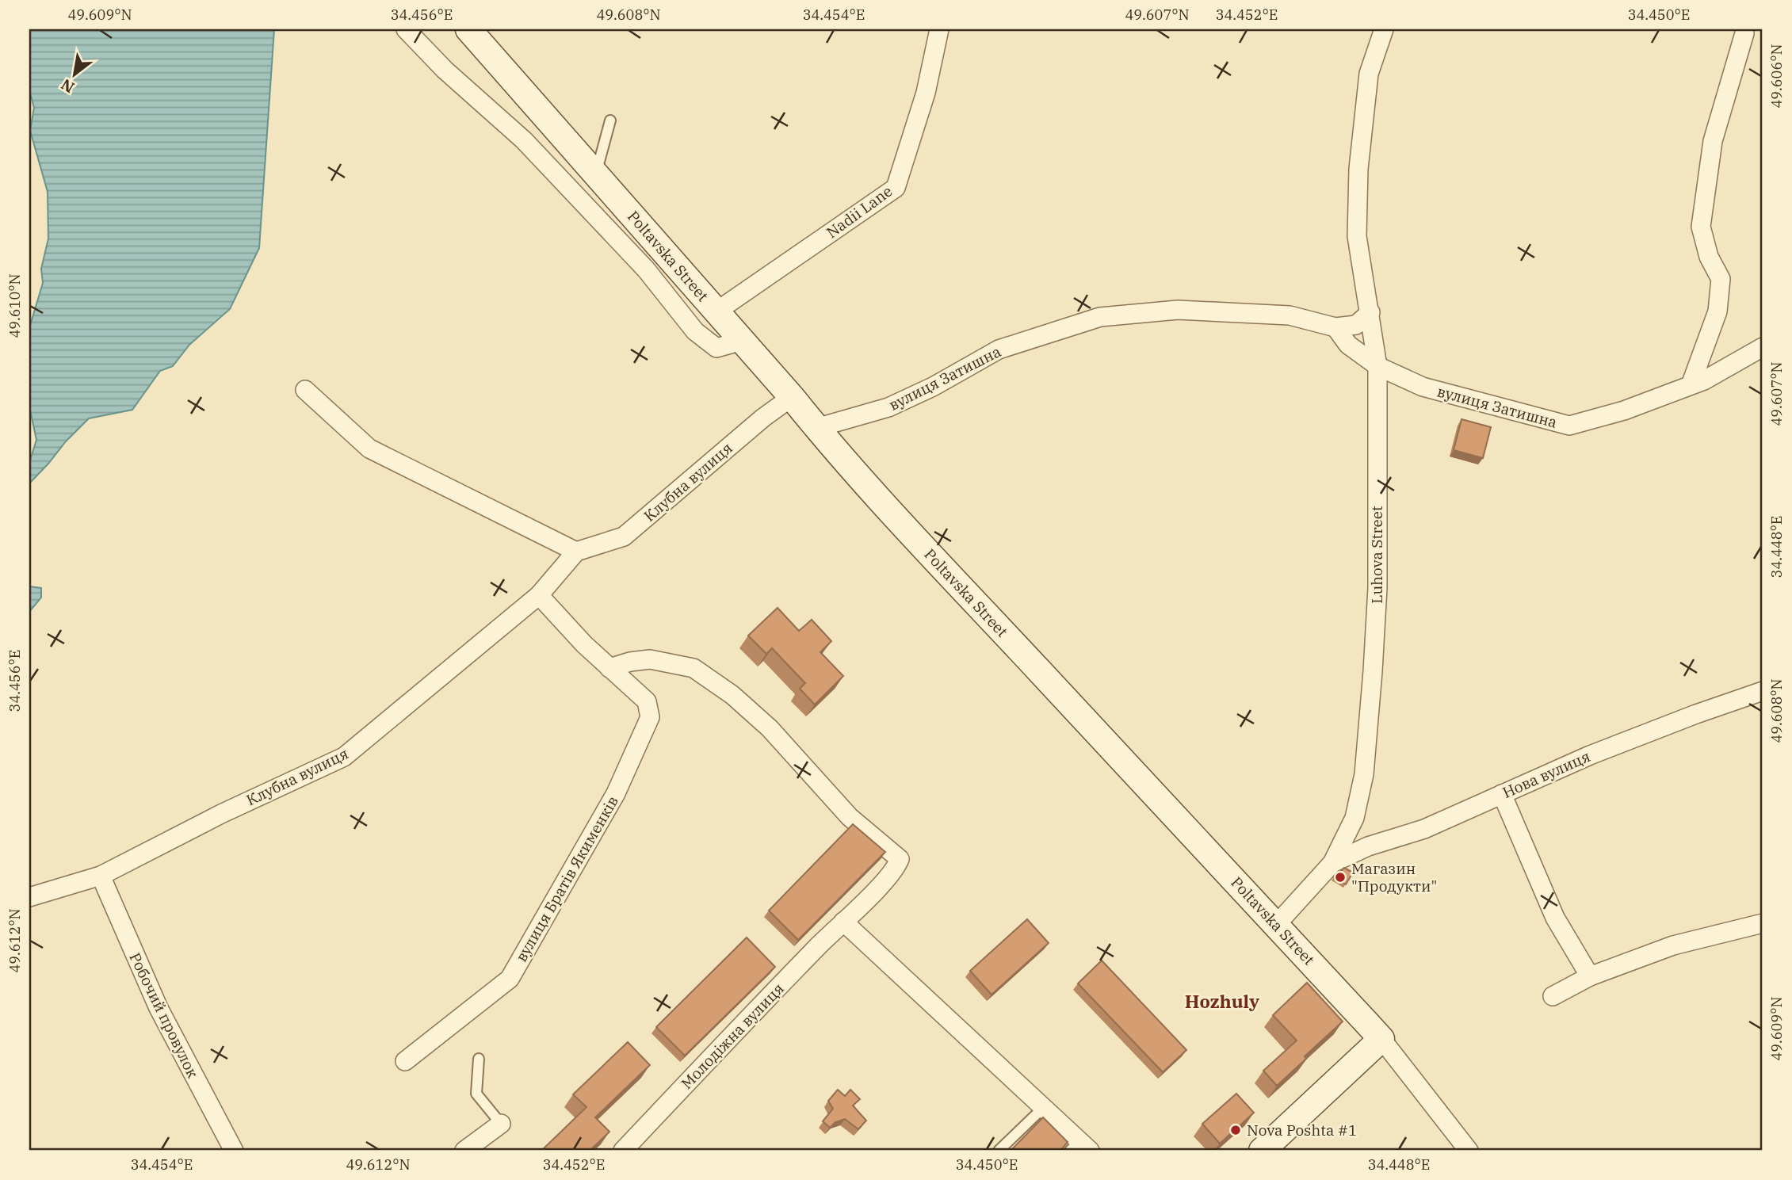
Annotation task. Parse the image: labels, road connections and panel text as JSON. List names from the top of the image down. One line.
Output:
{"streets":{"street":["Nadii Lane","Poltavska Street","вулиця Затишна","Клубна вулиця","Luhova Street","Нова вулиця","вулиця Братів Якименків","Робочий провулок","Молодіжна вулиця"]},"crossings":[["Nadii Lane","Poltavska Street"],["Poltavska Street","вулиця Затишна"],["Poltavska Street","Клубна вулиця"],["Poltavska Street","Luhova Street"],["вулиця Затишна","Luhova Street"],["Клубна вулиця","вулиця Братів Якименків"],["Клубна вулиця","Робочий провулок"],["Luhova Street","Нова вулиця"],["вулиця Братів Якименків","Молодіжна вулиця"]],"districts":["Hozhuly"],"places":["Магазин \"Продукти\"","Nova Poshta #1"],"north":"bottom left","coordinates":["49.609°N","34.456°E","49.608°N","34.454°E","49.607°N","34.452°E","34.450°E","49.606°N","49.610°N","34.448°E","49.612°N"]}
